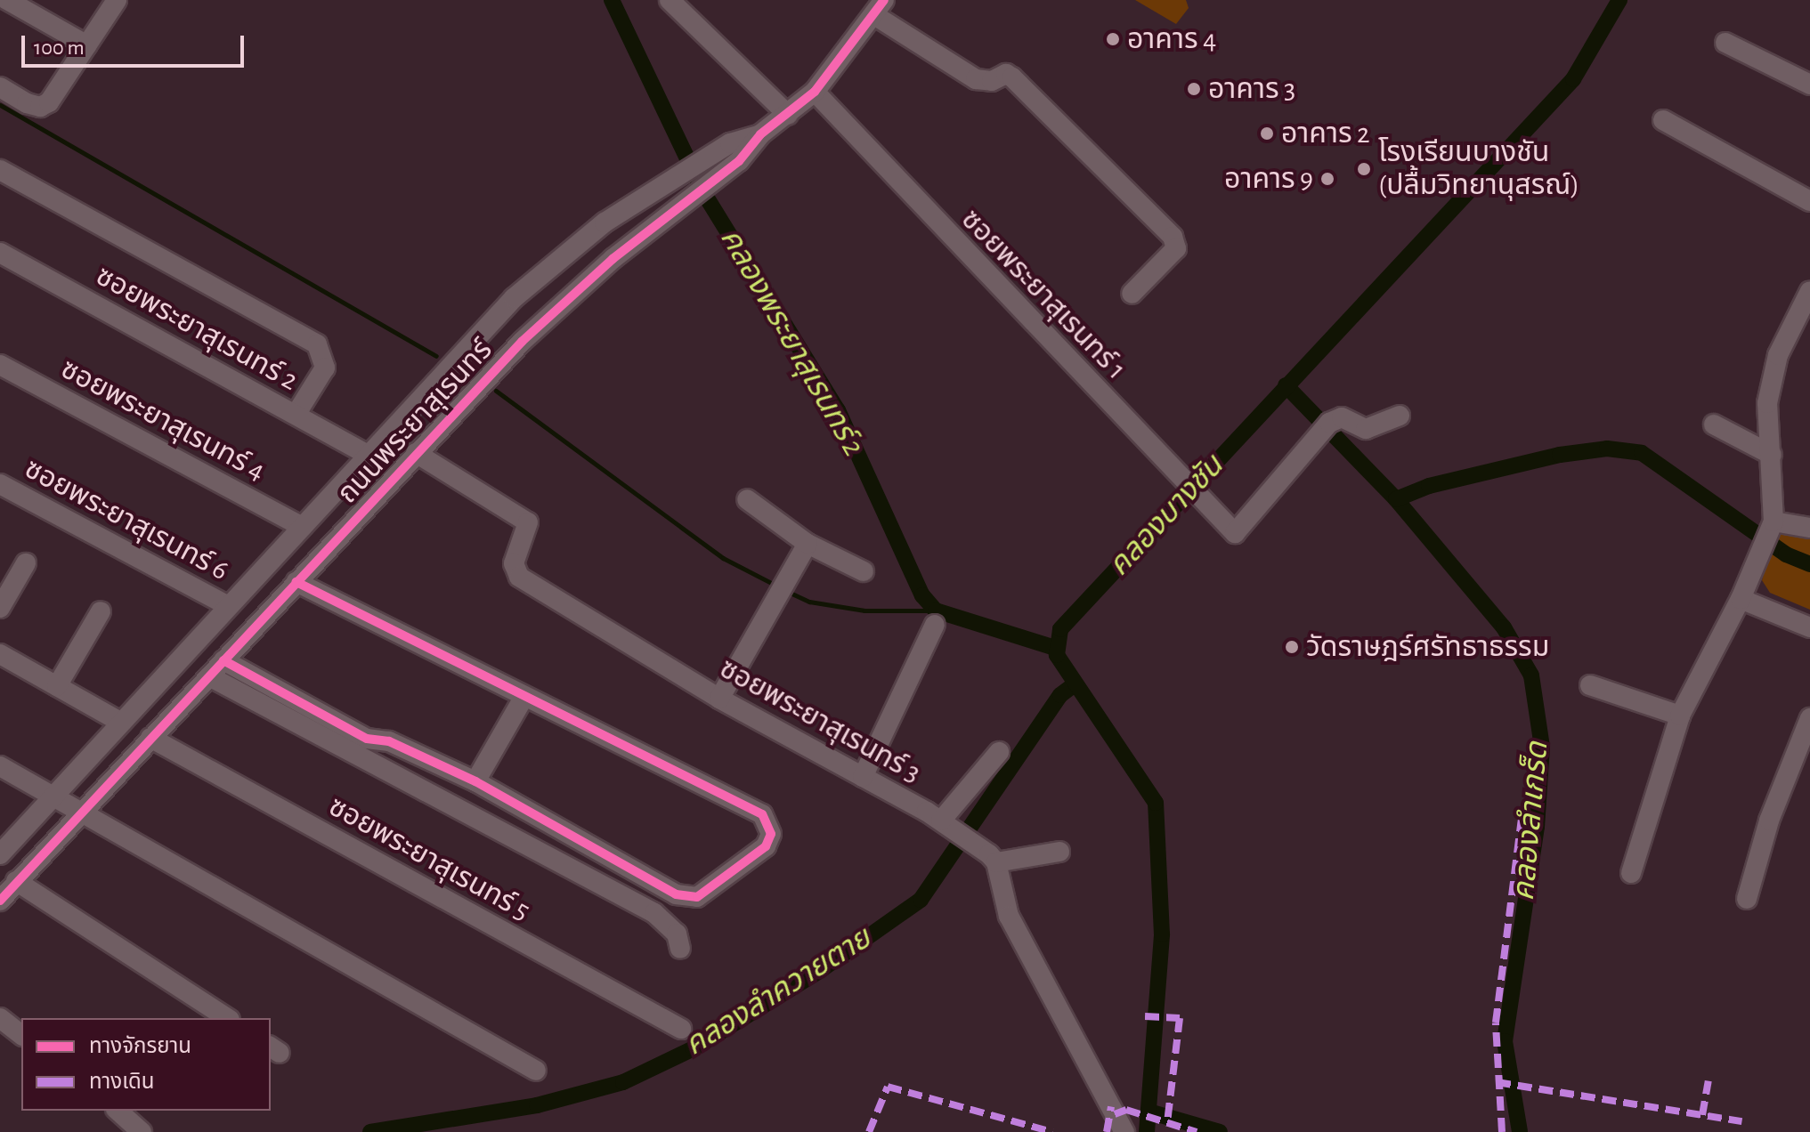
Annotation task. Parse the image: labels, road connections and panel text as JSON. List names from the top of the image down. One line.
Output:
{"streets":{"street":["ซอยพระยาสุเรนทร์ 1","ซอยพระยาสุเรนทร์ 2","ซอยพระยาสุเรนทร์ 4","ถนนพระยาสุเรนทร์","ซอยพระยาสุเรนทร์ 6","ซอยพระยาสุเรนทร์ 3","ซอยพระยาสุเรนทร์ 5"]},"crossings":[["ซอยพระยาสุเรนทร์ 1","ถนนพระยาสุเรนทร์"],["ซอยพระยาสุเรนทร์ 2","ถนนพระยาสุเรนทร์"],["ซอยพระยาสุเรนทร์ 4","ถนนพระยาสุเรนทร์"],["ถนนพระยาสุเรนทร์","ซอยพระยาสุเรนทร์ 6"],["ถนนพระยาสุเรนทร์","ซอยพระยาสุเรนทร์ 3"],["ถนนพระยาสุเรนทร์","ซอยพระยาสุเรนทร์ 5"]],"water":["คลองพระยาสุเรนทร์ 2","คลองบางชัน","คลองลำเกร็ด","คลองลำควายตาย"],"places":["อาคาร 4","อาคาร 3","อาคาร 2","โรงเรียนบางชัน (ปลื้มวิทยานุสรณ์)","อาคาร 9","วัดราษฎร์ศรัทธาธรรม"],"legend":["ทางจักรยาน","ทางเดิน"],"scale_bar":"100 m"}
